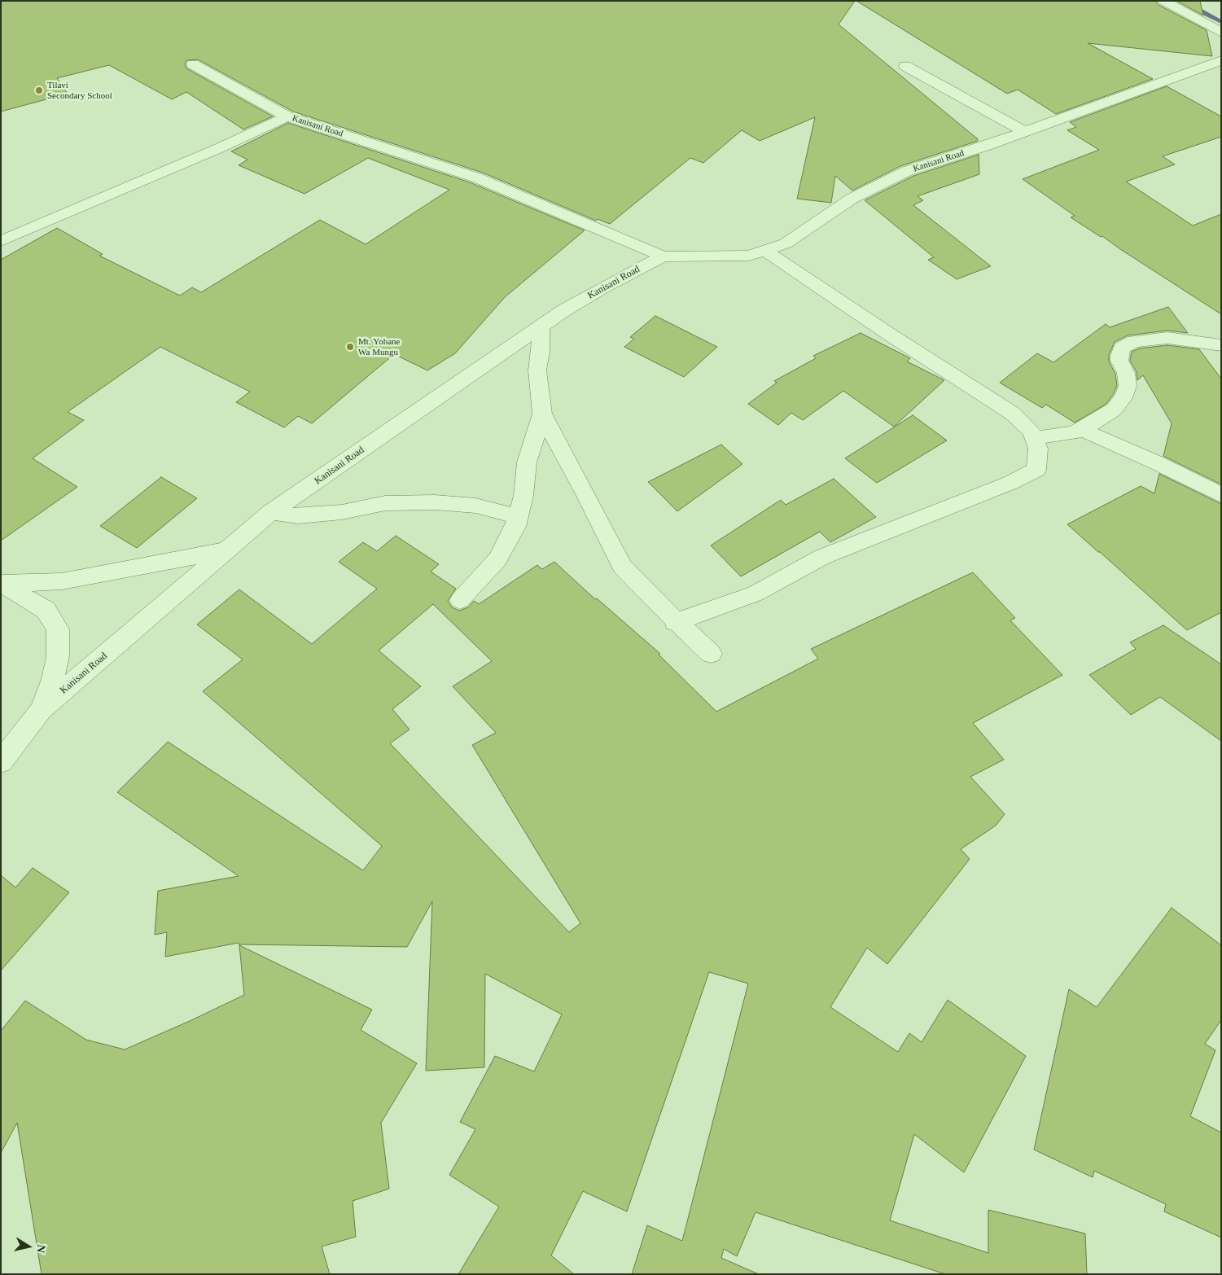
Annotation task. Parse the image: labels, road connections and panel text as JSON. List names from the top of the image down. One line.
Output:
{"streets":{"street":["Kanisani Road"]},"places":["Tilavi Secondary School","Mt. Yohane Wa Mungu"],"north":"right"}
